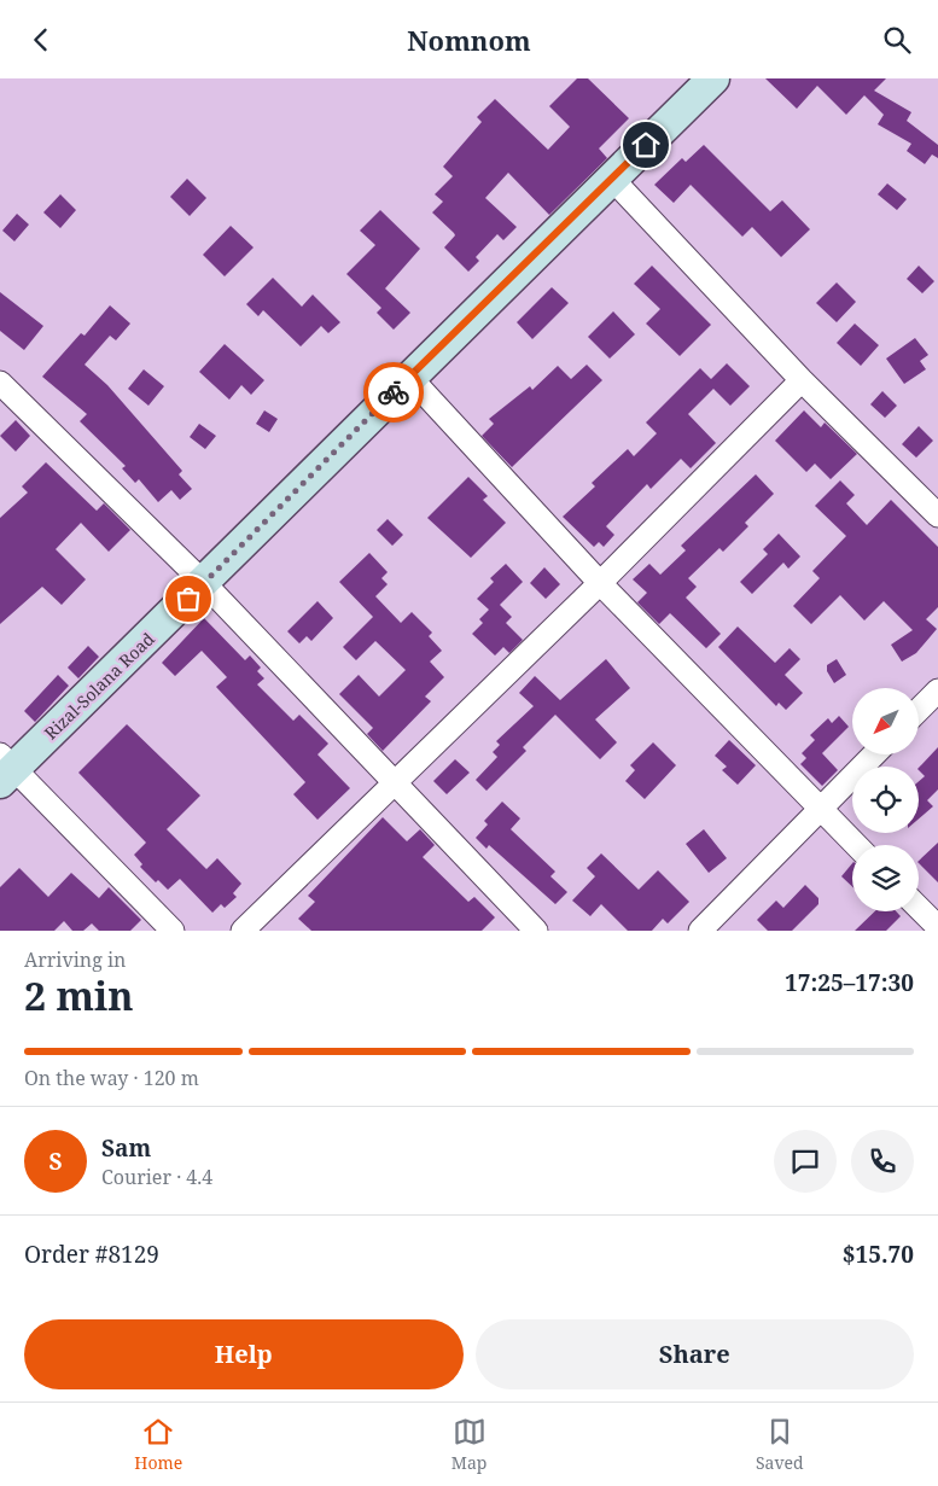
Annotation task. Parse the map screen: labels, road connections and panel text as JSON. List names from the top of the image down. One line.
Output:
{"streets":{"main road":["Rizal-Solana Road"]},"north":"bottom left","page":{"header":"Nomnom","heading":["2 min","Arriving in","17:25–17:30"],"panel":["Sam","Courier · 4.4","Order #8129","$15.70"],"bar":"On the way · 120 m","round":"S","buttons":["Help","Share"],"tabs":["Home","Map","Saved"]}}
